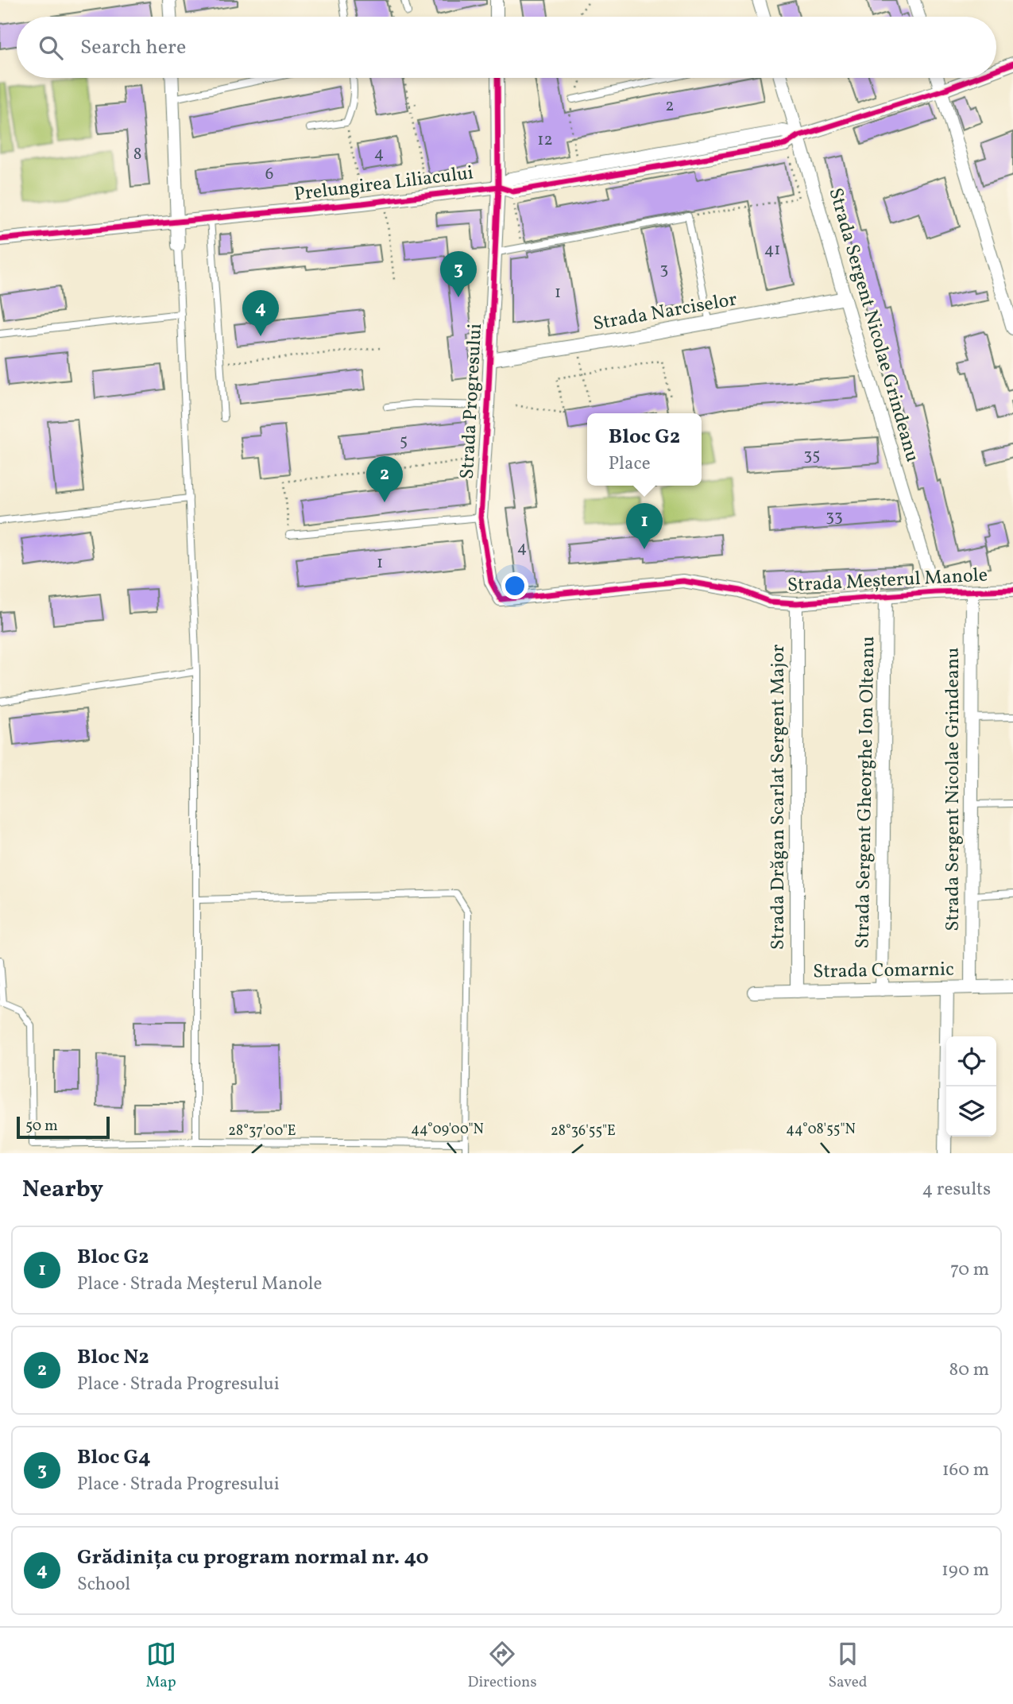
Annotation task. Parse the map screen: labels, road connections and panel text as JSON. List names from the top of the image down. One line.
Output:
{"streets":{"street":["Prelungirea Liliacului","Strada Narciselor","Strada Sergent Nicolae Grindeanu","Strada Progresului","Strada Meșterul Manole","Strada Sergent Gheorghe Ion Olteanu","Strada Drăgan Scarlat Sergent Major","Strada Comarnic"]},"crossings":[["Prelungirea Liliacului","Strada Sergent Nicolae Grindeanu"],["Prelungirea Liliacului","Strada Progresului"],["Strada Narciselor","Strada Sergent Nicolae Grindeanu"],["Strada Narciselor","Strada Progresului"],["Strada Sergent Nicolae Grindeanu","Strada Meșterul Manole"],["Strada Sergent Nicolae Grindeanu","Strada Comarnic"],["Strada Progresului","Strada Meșterul Manole"],["Strada Meșterul Manole","Strada Sergent Gheorghe Ion Olteanu"],["Strada Meșterul Manole","Strada Drăgan Scarlat Sergent Major"],["Strada Sergent Gheorghe Ion Olteanu","Strada Comarnic"],["Strada Drăgan Scarlat Sergent Major","Strada Comarnic"]],"house_numbers":["2","12","4","8","6","41","3","1","5","35","33","4","1"],"scale_bar":"50 m","page":{"search":"Search here","pins":["3","4","2","1"],"popup":["Bloc G2","Place"],"scale":"50 m","heading":["Nearby","4 results"],"list":[{"mark":"1","name":"Bloc G2","note":"Place · Strada Meșterul Manole","value":"70 m"},{"mark":"2","name":"Bloc N2","note":"Place · Strada Progresului","value":"80 m"},{"mark":"3","name":"Bloc G4","note":"Place · Strada Progresului","value":"160 m"},{"mark":"4","name":"Grădinița cu program normal nr. 40","note":"School","value":"190 m"}],"nav":["Map","Directions","Saved"]},"coordinates":["44°09'00\"N","44°08'55\"N","28°37'00\"E","28°36'55\"E"]}
